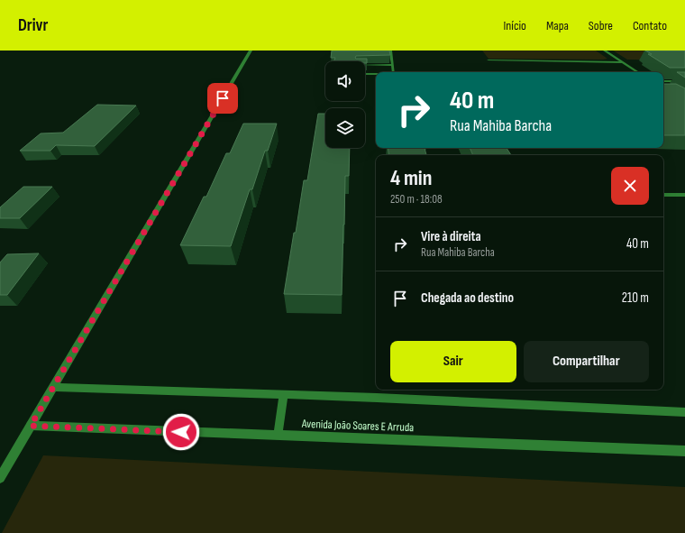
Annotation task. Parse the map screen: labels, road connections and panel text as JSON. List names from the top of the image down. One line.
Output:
{"streets":{"street":["Avenida João Soares E Arruda"]},"page":{"header":"Drivr","nav":["Início","Mapa","Sobre","Contato"],"turn":["40 m","Rua Mahiba Barcha"],"heading":["4 min","250 m · 18:08"],"list":[{"name":"Vire à direita","note":"Rua Mahiba Barcha","value":"40 m"},{"name":"Chegada ao destino","value":"210 m"}],"buttons":["Sair","Compartilhar"]}}
